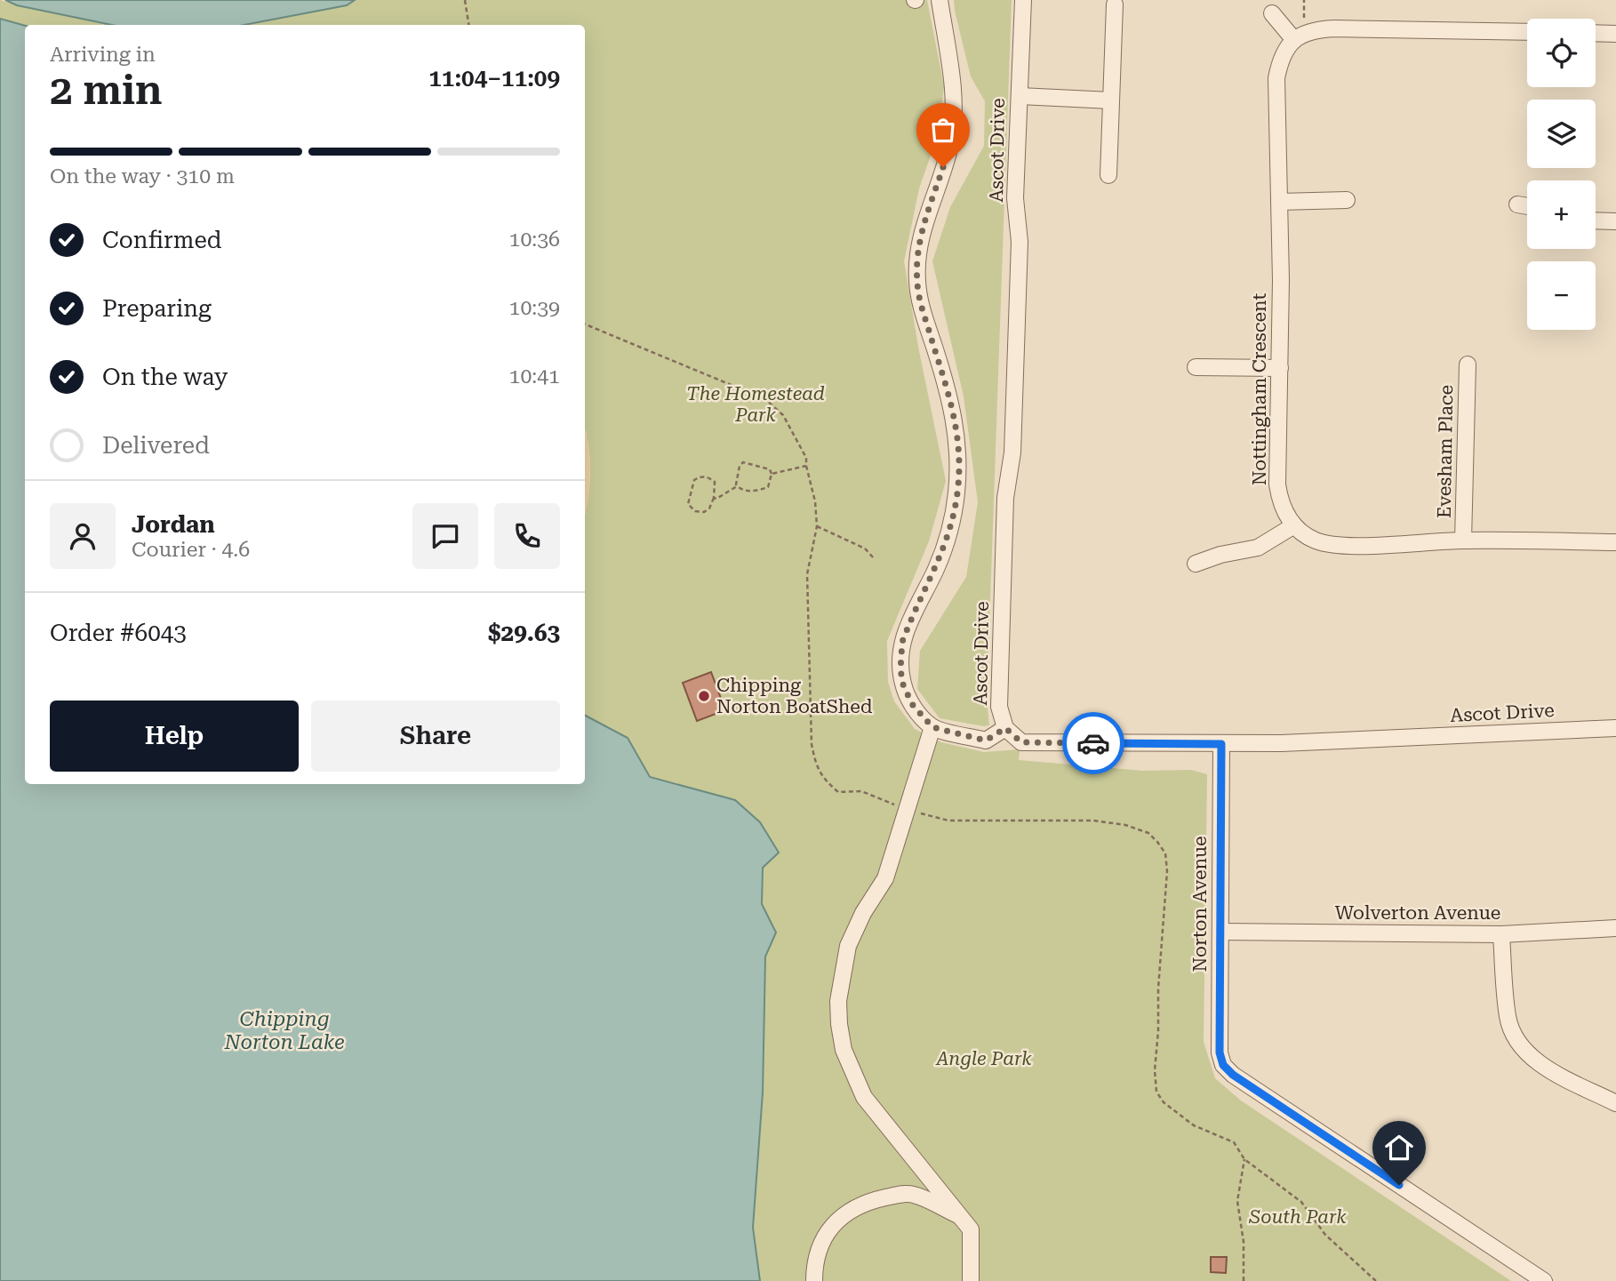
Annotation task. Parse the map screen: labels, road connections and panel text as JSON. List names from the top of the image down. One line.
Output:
{"streets":{"street":["Ascot Drive","Nottingham Crescent","Evesham Place","Norton Avenue","Wolverton Avenue"]},"crossings":[["Ascot Drive","Norton Avenue"],["Norton Avenue","Wolverton Avenue"]],"water":["Chipping Norton Lake"],"parks":["The Homestead Park","Angle Park","South Park"],"places":["Chipping Norton BoatShed"],"page":{"map_buttons":["+","−"],"heading":["2 min","Arriving in","11:04–11:09"],"panel":["Jordan","Courier · 4.6","Order #6043","$29.63"],"bar":"On the way · 310 m","list":[["Confirmed","10:36"],["Preparing","10:39"],["On the way","10:41"],"Delivered"],"buttons":["Help","Share"]}}
